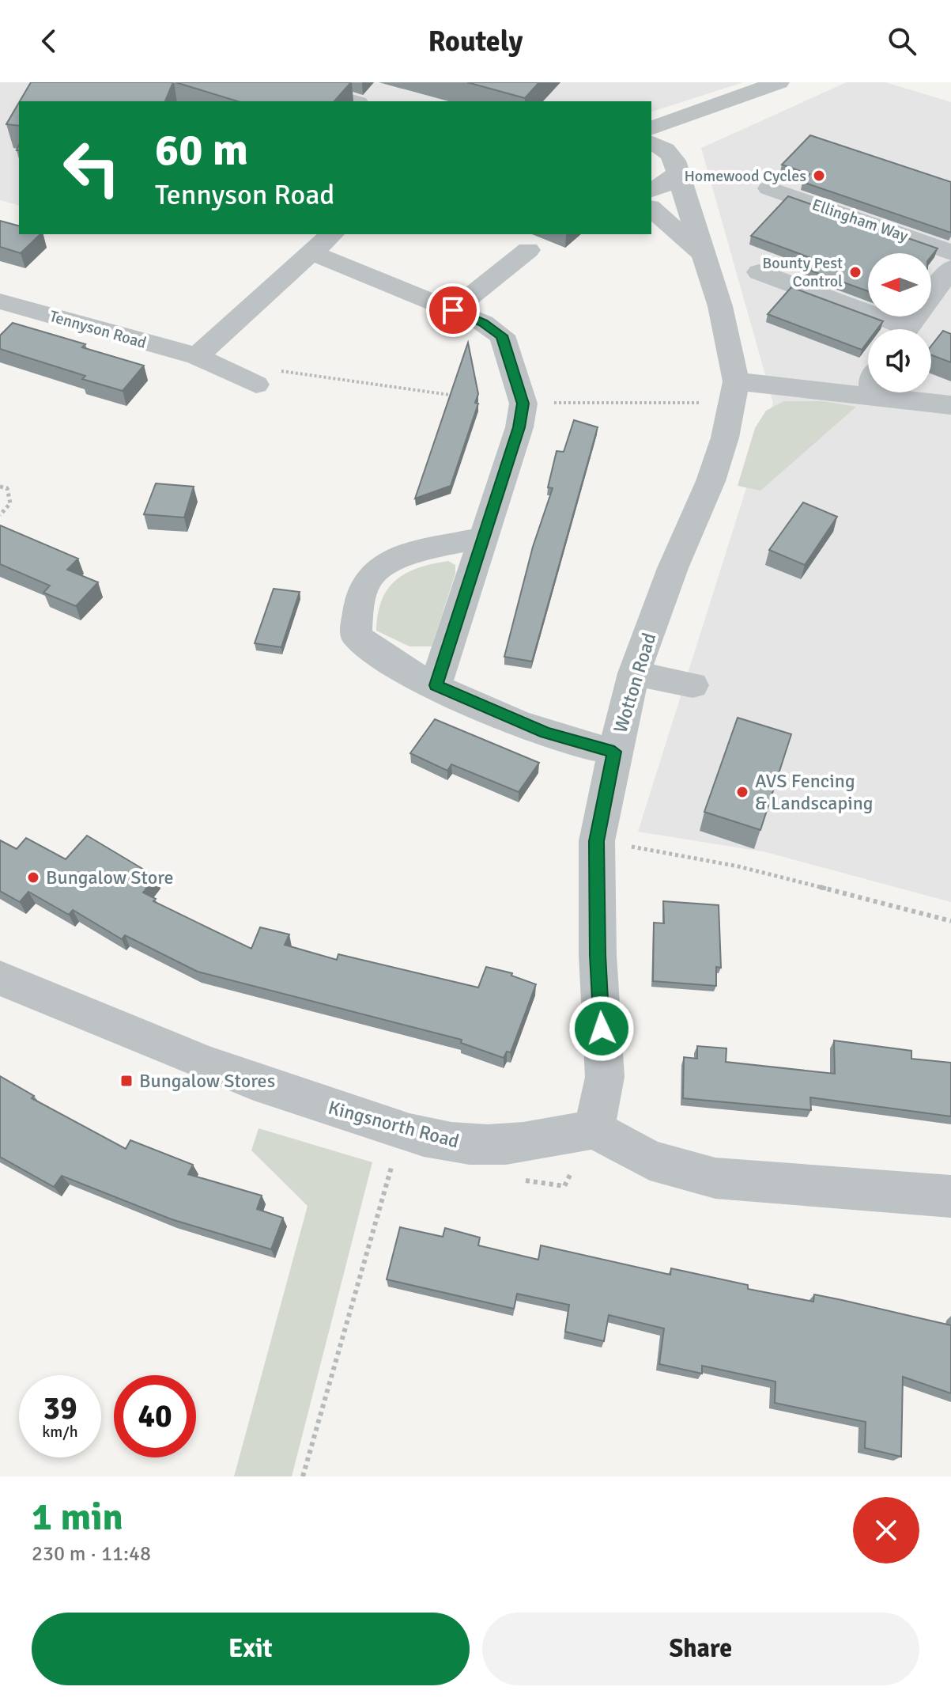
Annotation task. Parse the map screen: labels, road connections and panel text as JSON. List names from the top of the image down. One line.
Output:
{"streets":{"street":["Ellingham Way","Tennyson Road","Wotton Road","Kingsnorth Road"]},"crossings":[["Wotton Road","Kingsnorth Road"]],"places":{"other":["Homewood Cycles","Bounty Pest Control","AVS Fencing & Landscaping","Bungalow Store"],"transit":["Bungalow Stores"]},"north":"left","page":{"header":"Routely","turn":["60 m","Tennyson Road"],"speed":"39 km/h","limit":"40","heading":["1 min","230 m · 11:48"],"buttons":["Exit","Share"]}}
